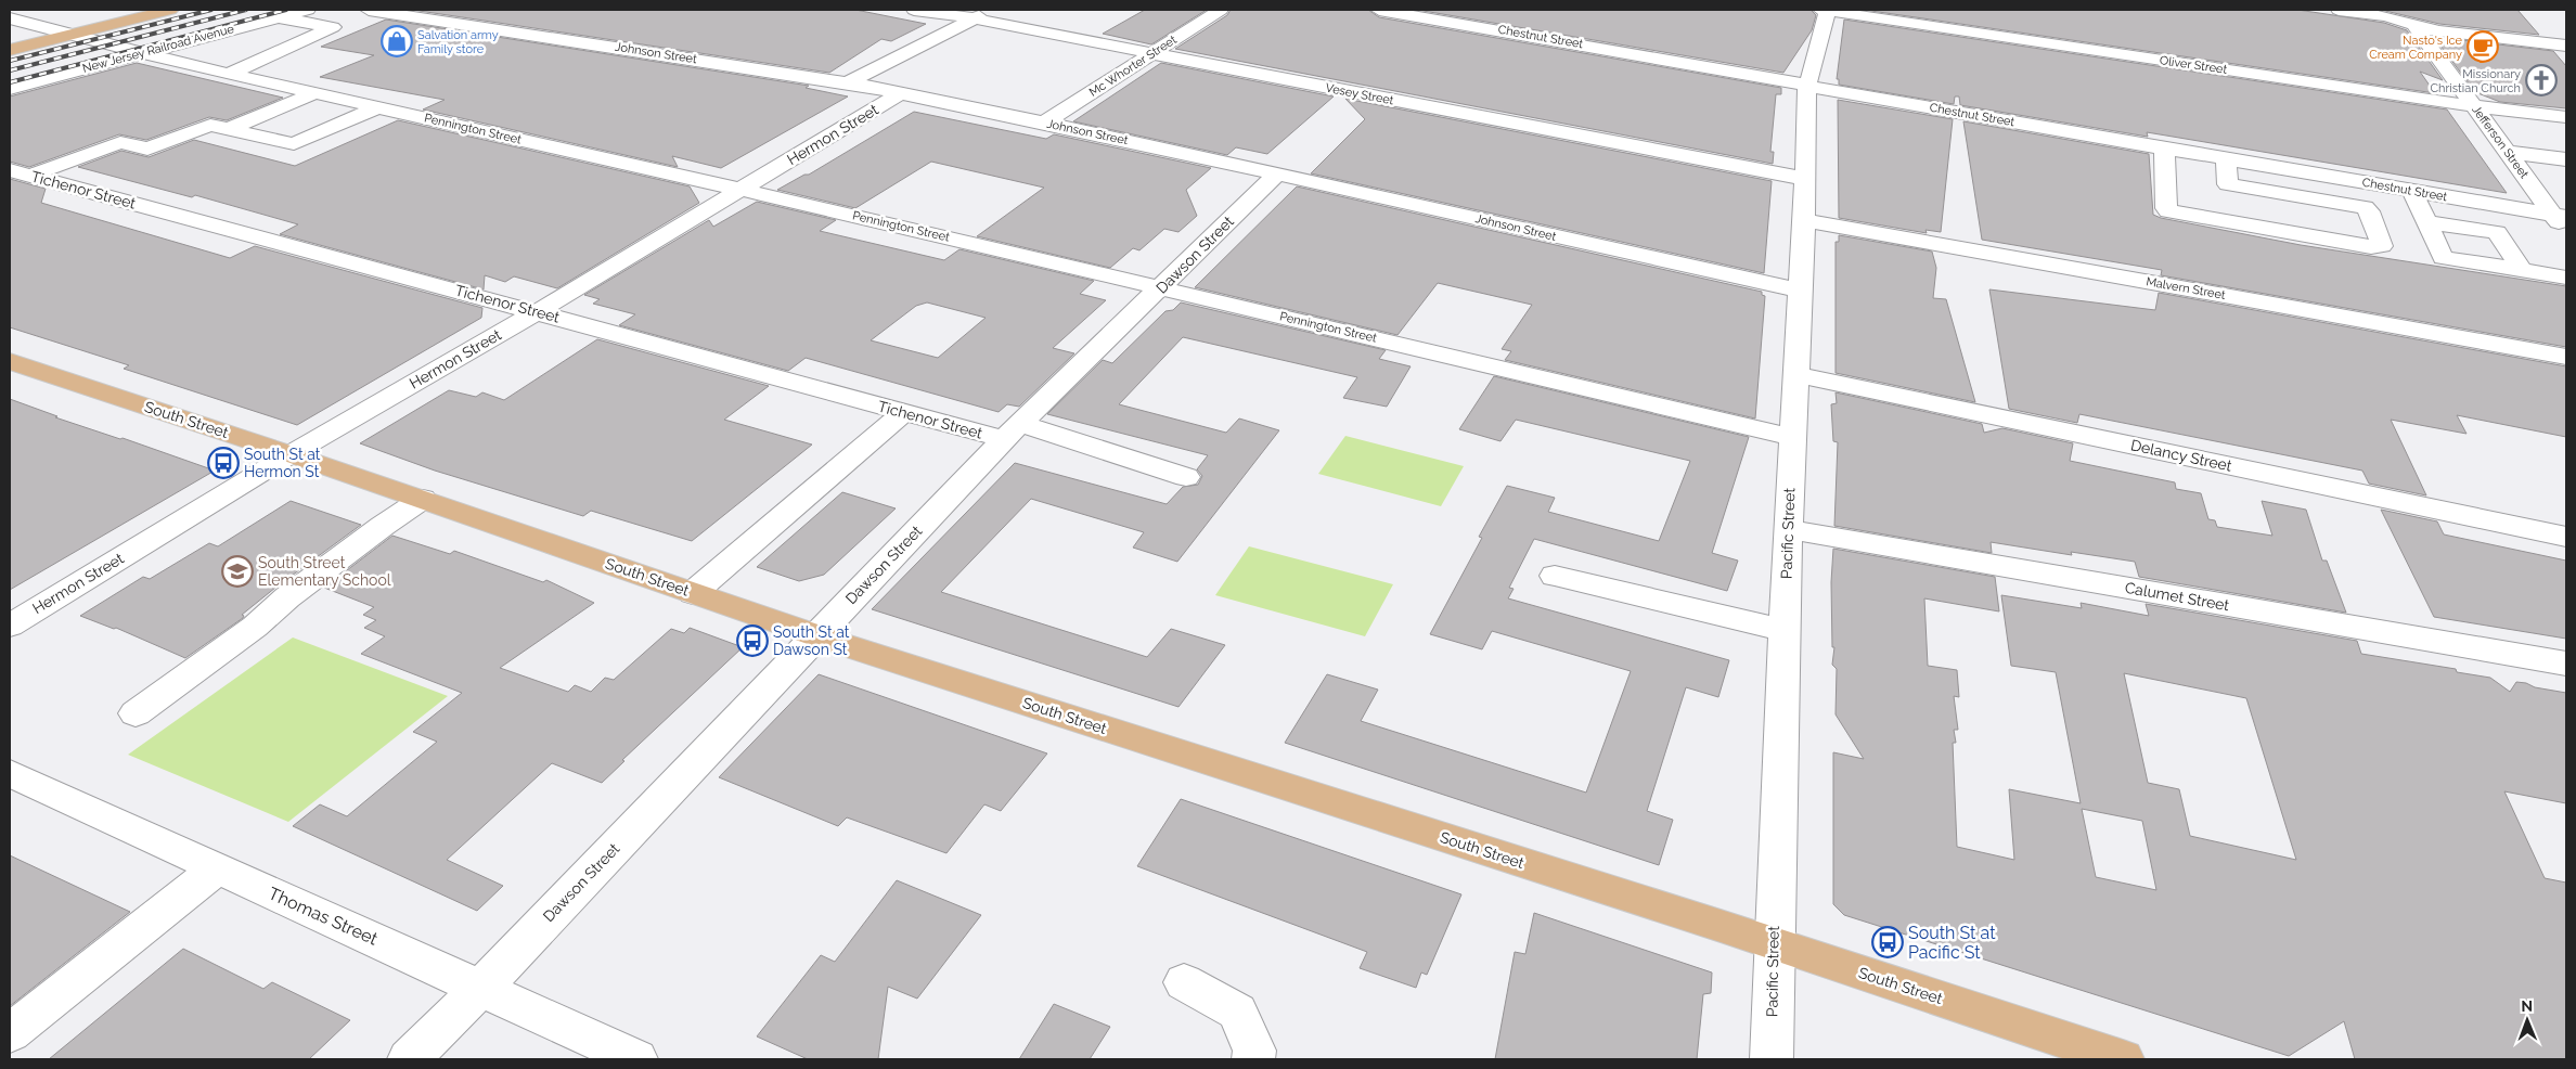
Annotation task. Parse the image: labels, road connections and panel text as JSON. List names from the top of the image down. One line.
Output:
{"streets":{"main road":["South Street"],"street":["Chestnut Street","New Jersey Railroad Avenue","Johnson Street","Oliver Street","Mc Whorter Street","Vesey Street","Pennington Street","Hermon Street","Jefferson Street","Tichenor Street","Dawson Street","Malvern Street","Delancy Street","Pacific Street","Calumet Street","Thomas Street"]},"crossings":[["Chestnut Street","Jefferson Street"],["Chestnut Street","Pacific Street"],["New Jersey Railroad Avenue","Pennington Street"],["Johnson Street","Mc Whorter Street"],["Johnson Street","Hermon Street"],["Johnson Street","Dawson Street"],["Johnson Street","Pacific Street"],["Oliver Street","Jefferson Street"],["Oliver Street","Pacific Street"],["Mc Whorter Street","Vesey Street"],["Vesey Street","Pacific Street"],["Pennington Street","Hermon Street"],["Pennington Street","Dawson Street"],["Pennington Street","Pacific Street"],["Hermon Street","Tichenor Street"],["Hermon Street","South Street"],["Tichenor Street","Dawson Street"],["Dawson Street","South Street"],["Dawson Street","Thomas Street"],["Malvern Street","Pacific Street"],["South Street","Pacific Street"],["Delancy Street","Pacific Street"],["Pacific Street","Calumet Street"]],"places":{"shop":["Salvation army Family store"],"cafe":["Nasto's Ice Cream Company"],"church":["Missionary Christian Church"],"bus stop":["South St at Hermon St","South St at Dawson St","South St at Pacific St"],"school or university":["South Street Elementary School"]},"north":"top"}
